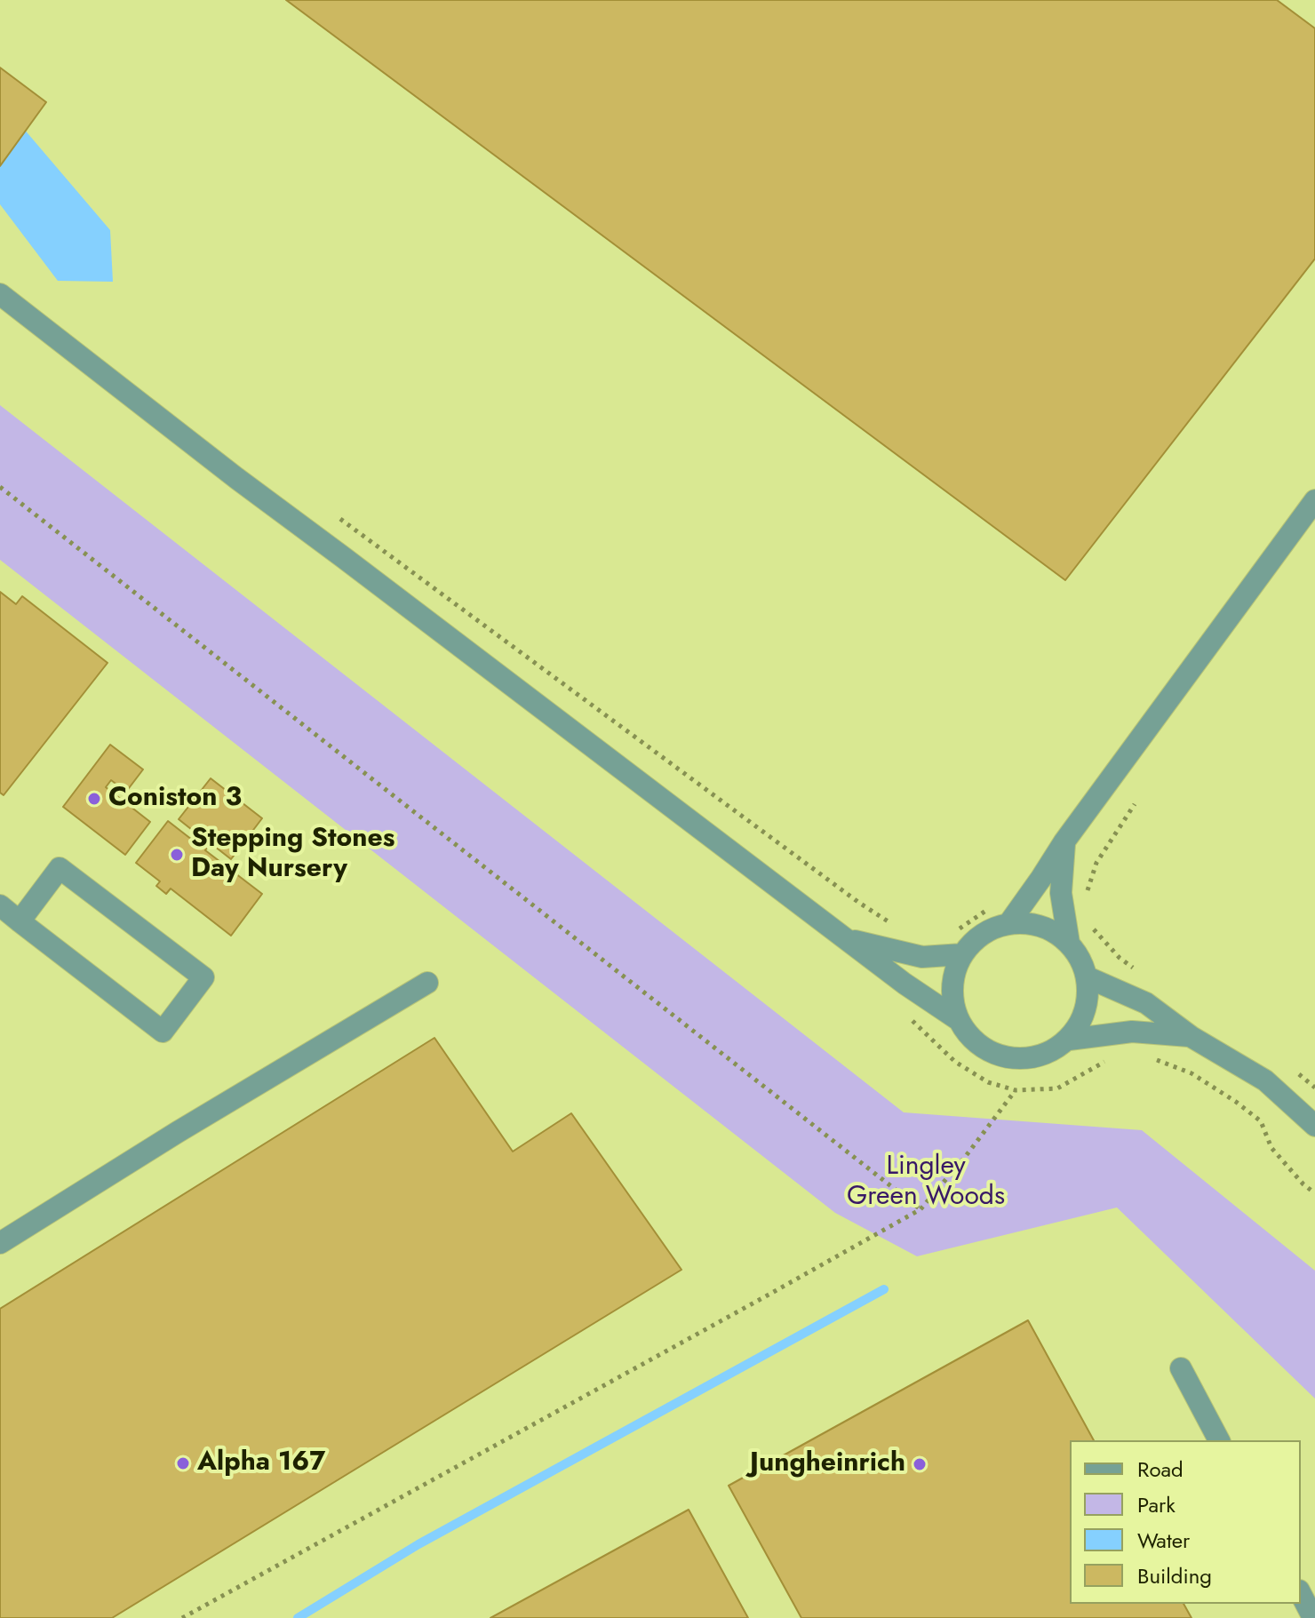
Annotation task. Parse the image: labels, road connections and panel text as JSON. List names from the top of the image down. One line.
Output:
{"parks":["Lingley Green Woods"],"places":["Coniston 3","Stepping Stones Day Nursery","Alpha 167","Jungheinrich"],"legend":["Road","Park","Water","Building"]}
